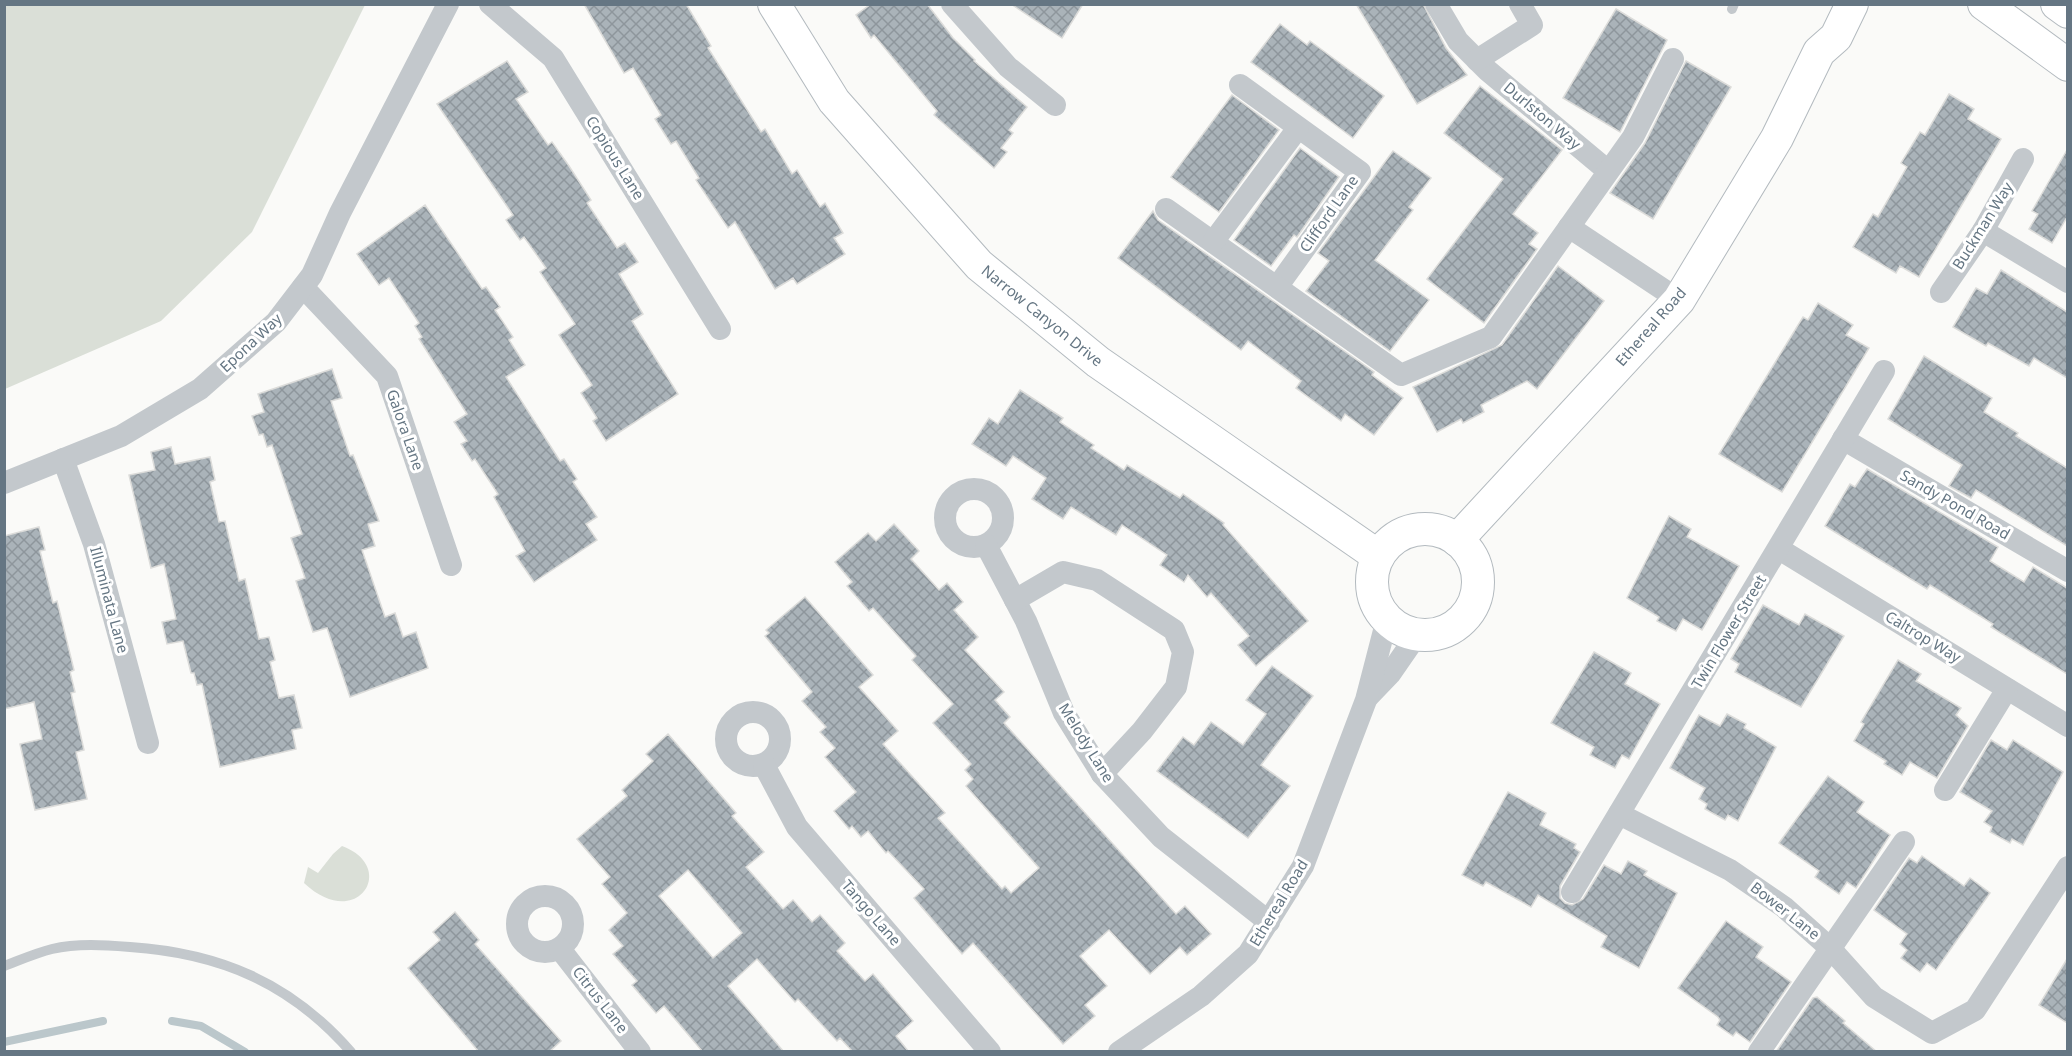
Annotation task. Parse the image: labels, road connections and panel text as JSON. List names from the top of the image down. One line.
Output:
{"streets":{"street":["Durlston Way","Copious Lane","Clifford Lane","Buckman Way","Narrow Canyon Drive","Ethereal Road","Epona Way","Galora Lane","Sandy Pond Road","Illuminata Lane","Twin Flower Street","Caltrop Way","Melody Lane","Bower Lane","Tango Lane","Citrus Lane"]},"crossings":[["Narrow Canyon Drive","Ethereal Road"],["Ethereal Road","Melody Lane"],["Epona Way","Galora Lane"],["Epona Way","Illuminata Lane"],["Sandy Pond Road","Twin Flower Street"],["Twin Flower Street","Caltrop Way"],["Twin Flower Street","Bower Lane"]]}
